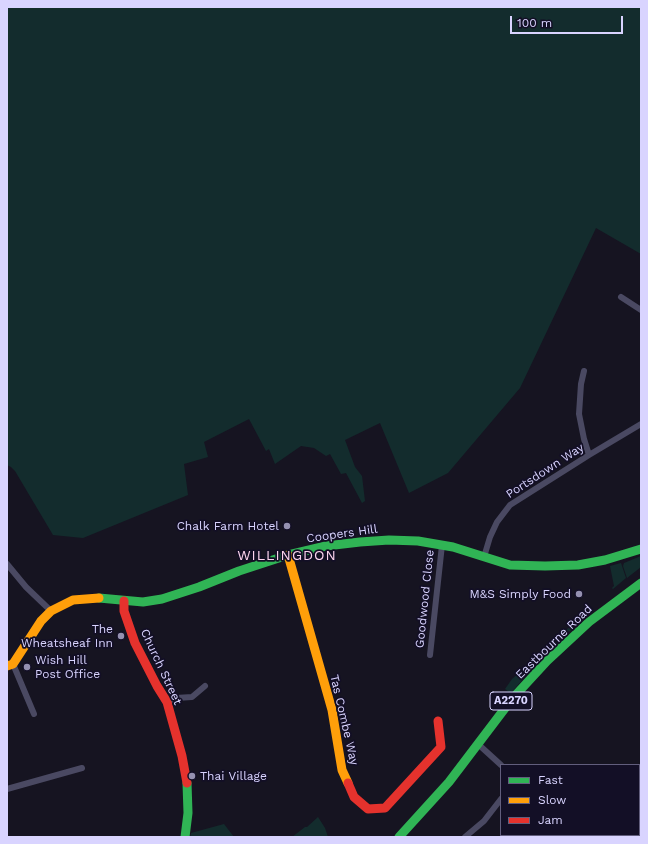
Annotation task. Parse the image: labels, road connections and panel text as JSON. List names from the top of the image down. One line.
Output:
{"streets":{"street":["Portsdown Way","Coopers Hill","Goodwood Close","Eastbourne Road","Church Street","A2270","Tas Combe Way"]},"crossings":[["Portsdown Way","Coopers Hill"],["Coopers Hill","Goodwood Close"],["Coopers Hill","Church Street"],["Coopers Hill","Tas Combe Way"]],"districts":["WILLINGDON"],"places":["Chalk Farm Hotel","M&S Simply Food","The Wheatsheaf Inn","Wish Hill Post Office","Thai Village"],"legend":["Fast","Slow","Jam"],"scale_bar":"100 m"}
